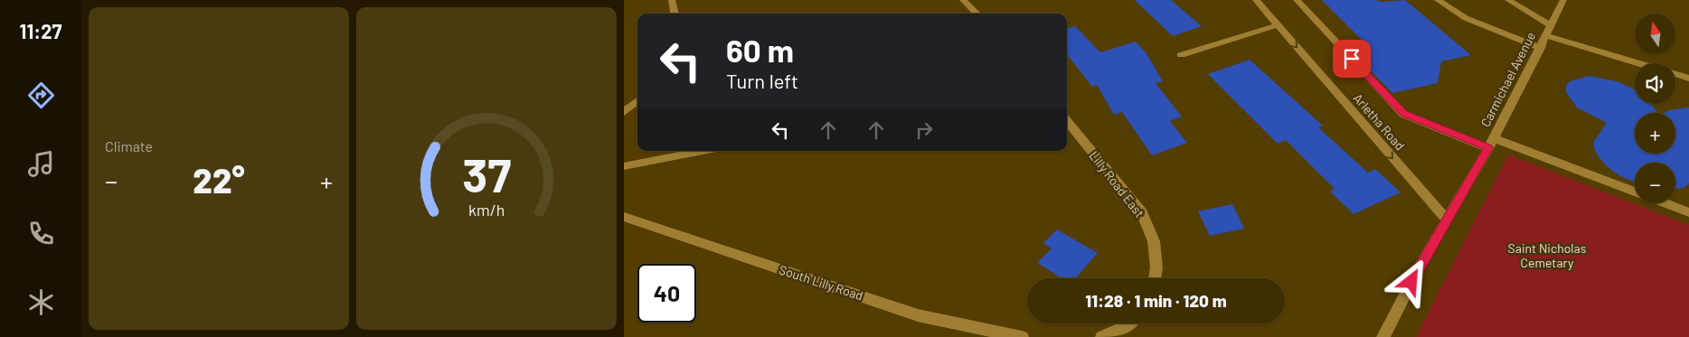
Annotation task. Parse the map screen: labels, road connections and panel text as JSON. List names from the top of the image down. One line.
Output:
{"streets":{"street":["Carmichael Avenue","Arletha Road","Lilly Road East","South Lilly Road"]},"crossings":[["Carmichael Avenue","Arletha Road"]],"parks":["Saint Nicholas Cemetary"],"north":"top","page":{"tabs":"11:27","tile":"Climate","map_buttons":["+","−"],"turn":["60 m","Turn left"],"heat":["−","22°","+"],"limit":"40","trip":"11:28 · 1 min · 120 m","gauge":["37","km/h"]}}
